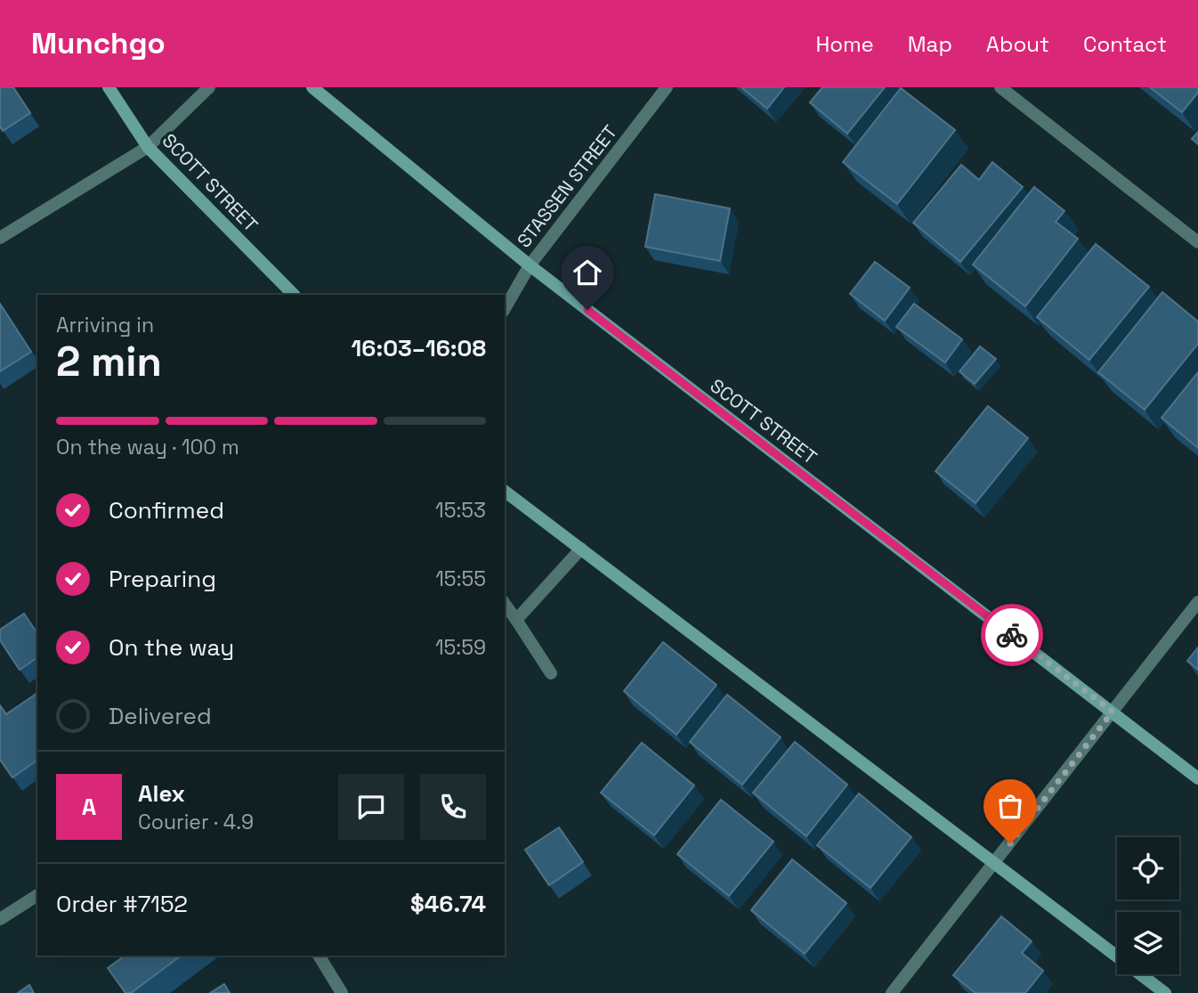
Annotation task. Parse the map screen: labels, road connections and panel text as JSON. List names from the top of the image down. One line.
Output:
{"streets":{"main road":["SCOTT STREET"],"street":["STASSEN STREET"]},"crossings":[["SCOTT STREET","STASSEN STREET"]],"page":{"header":"Munchgo","nav":["Home","Map","About","Contact"],"heading":["2 min","Arriving in","16:03–16:08"],"panel":["Alex","Courier · 4.9","Order #7152","$46.74"],"bar":"On the way · 100 m","list":[["Confirmed","15:53"],["Preparing","15:55"],["On the way","15:59"],"Delivered"],"round":"A"}}
